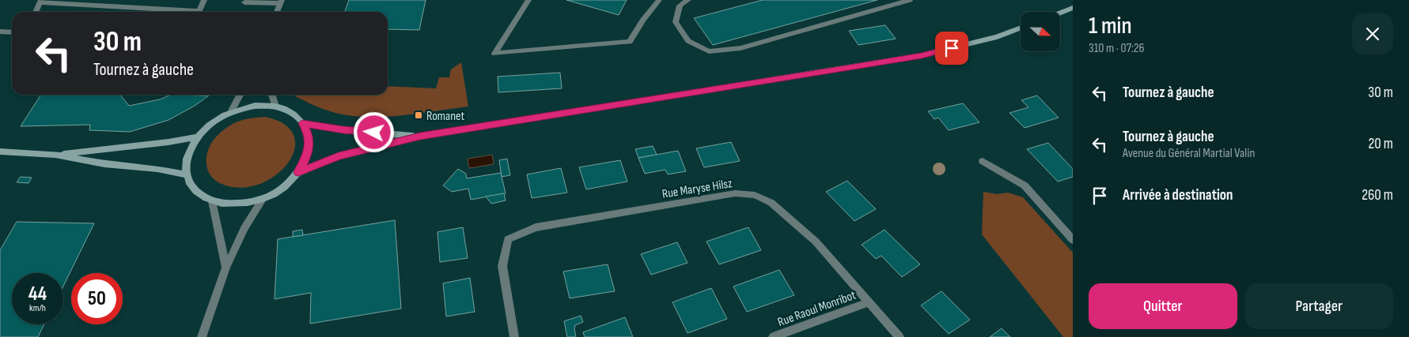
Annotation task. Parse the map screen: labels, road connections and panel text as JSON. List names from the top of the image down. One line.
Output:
{"streets":{"street":["Rue Maryse Hilsz","Rue Raoul Monribot"]},"crossings":[["Rue Maryse Hilsz","Rue Raoul Monribot"]],"places":{"transit":["Romanet"]},"north":"right","page":{"heading":["1 min","310 m · 07:26"],"turn":["30 m","Tournez à gauche"],"list":[{"name":"Tournez à gauche","value":"30 m"},{"name":"Tournez à gauche","note":"Avenue du Général Martial Valin","value":"20 m"},{"name":"Arrivée à destination","value":"260 m"}],"speed":"44 km/h","limit":"50","buttons":["Quitter","Partager"]}}
